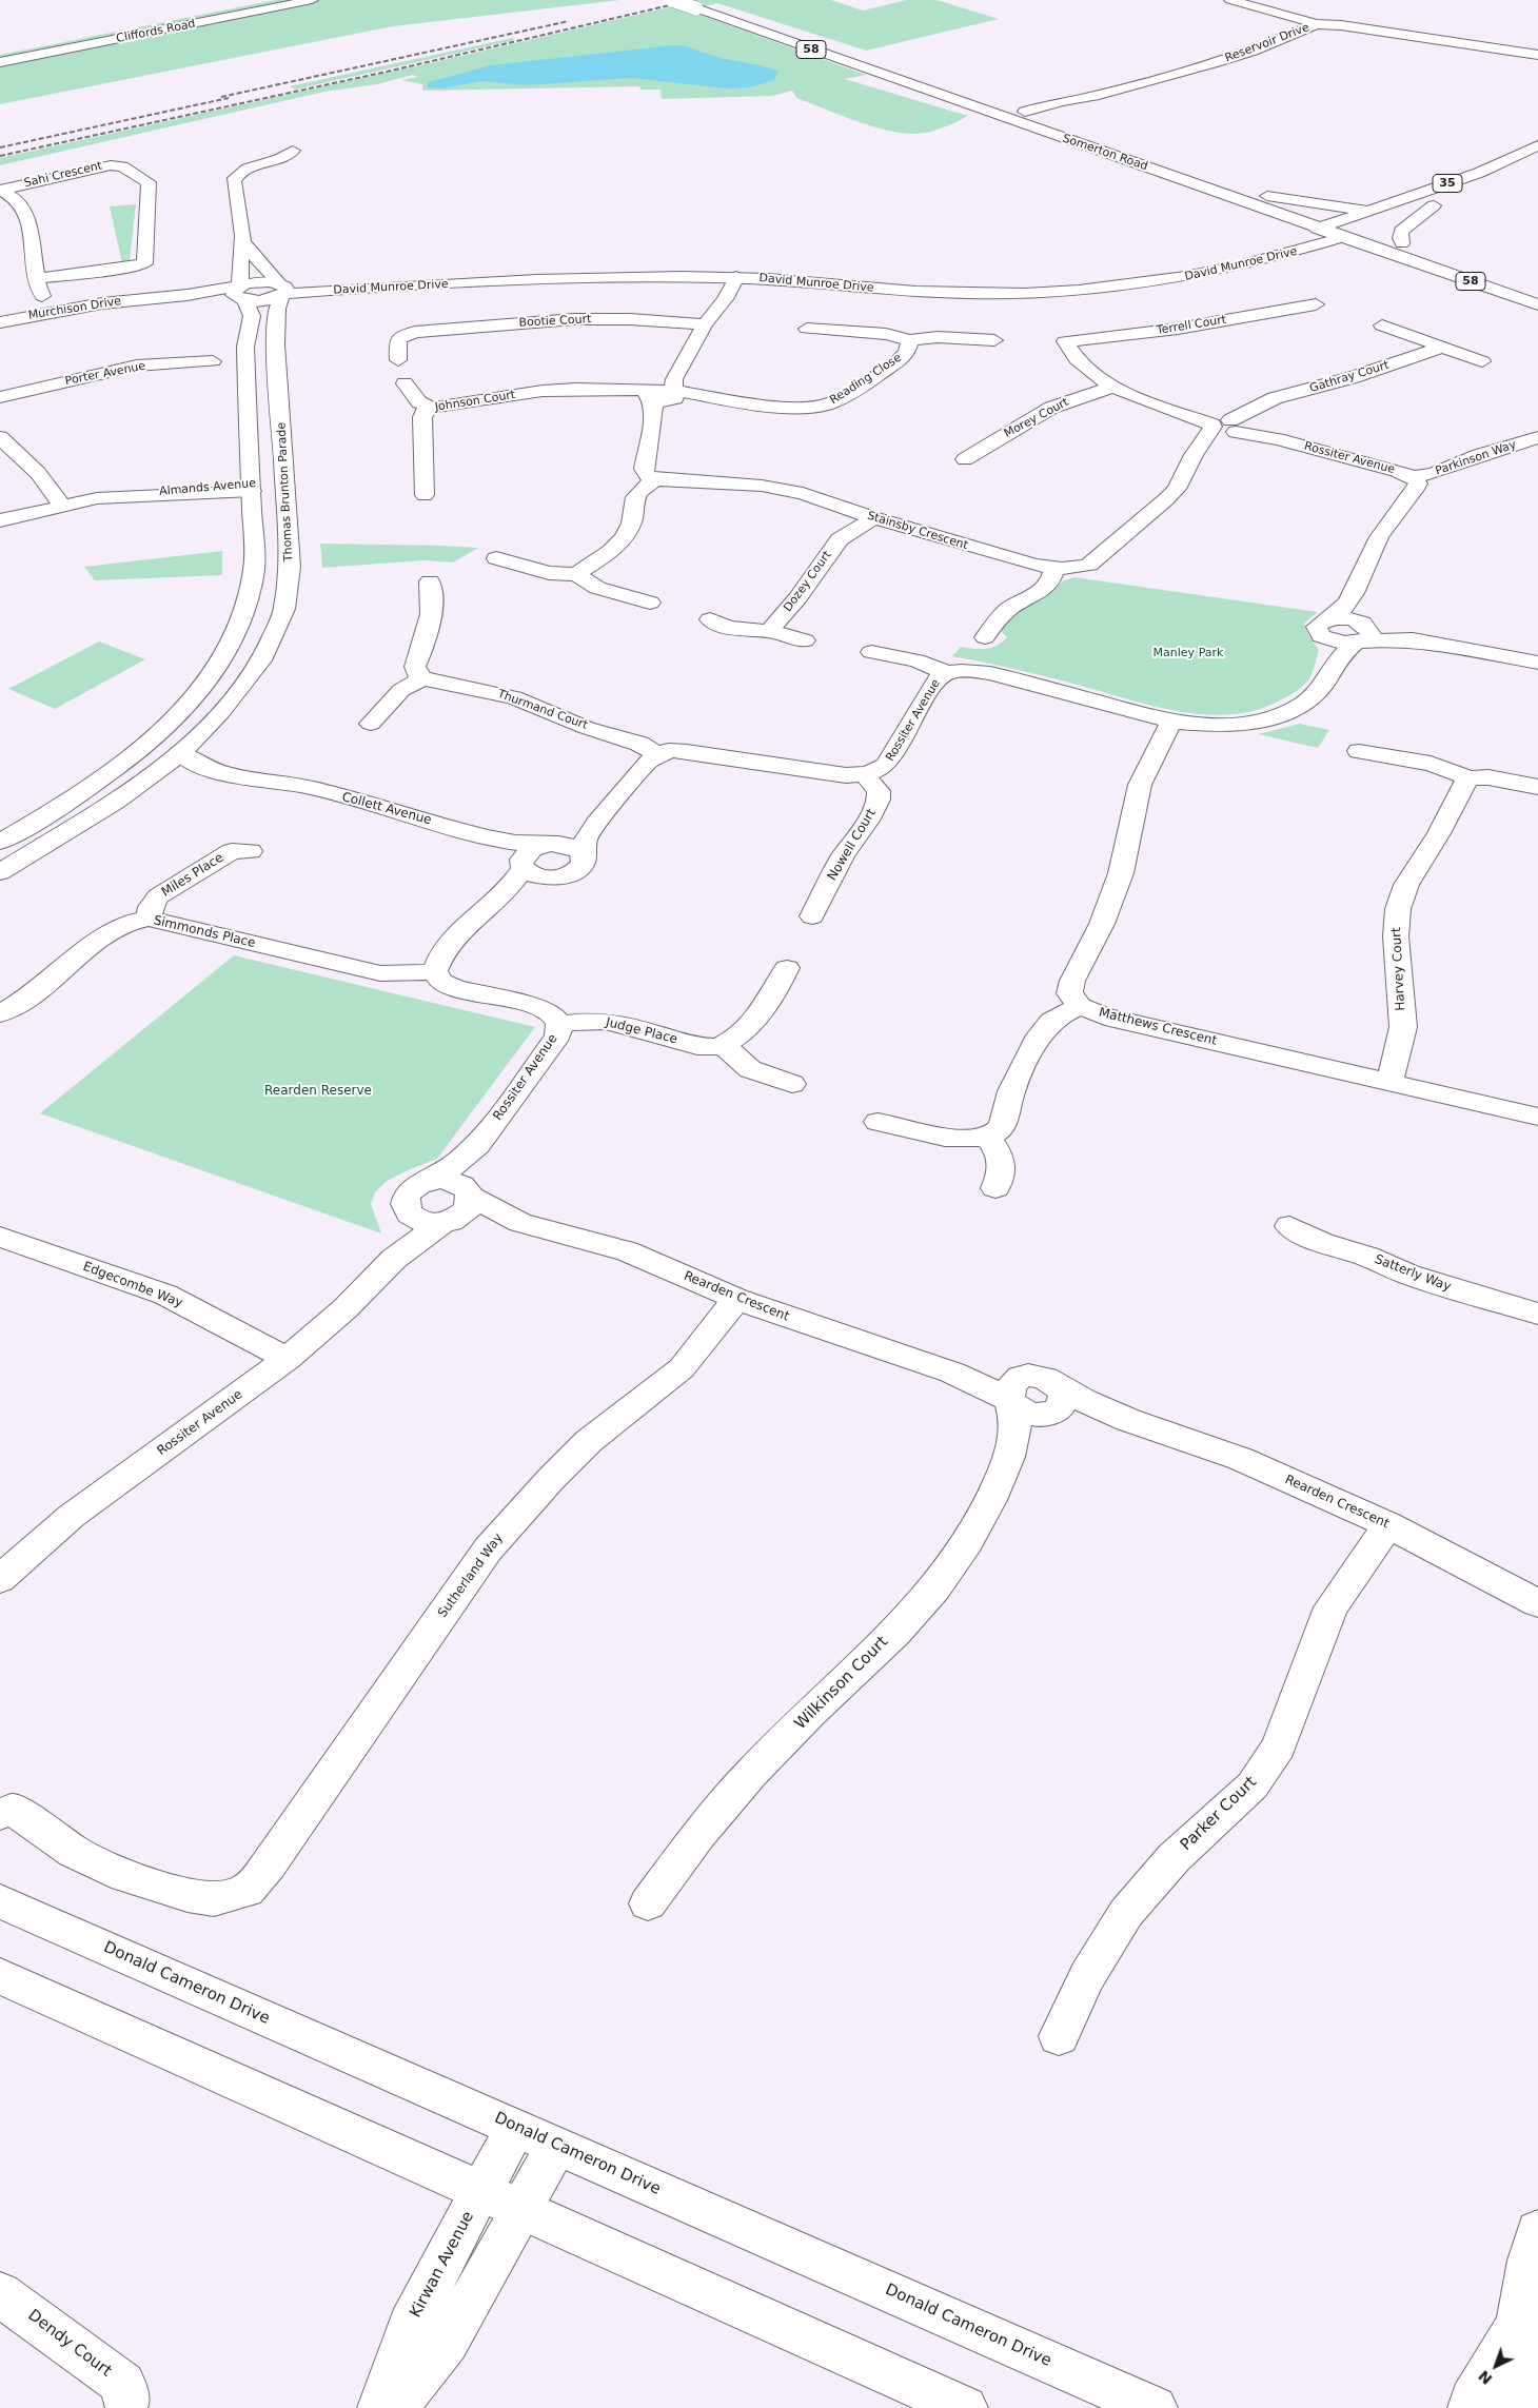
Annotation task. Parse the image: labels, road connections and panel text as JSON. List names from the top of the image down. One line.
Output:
{"streets":{"street":["Cliffords Road","Reservoir Drive","58","Somerton Road","Sahi Crescent","35","David Munroe Drive","Murchison Drive","Bootie Court","Terrell Court","Porter Avenue","Gathray Court","Reading Close","Johnson Court","Morey Court","Rossiter Avenue","Parkinson Way","Almands Avenue","Thomas Brunton Parade","Stainsby Crescent","Dozey Court","Thurmand Court","Collett Avenue","Nowell Court","Miles Place","Simmonds Place","Harvey Court","Matthews Crescent","Judge Place","Satterly Way","Edgecombe Way","Rearden Crescent","Sutherland Way","Wilkinson Court","Parker Court","Donald Cameron Drive","Kirwan Avenue","Dendy Court"]},"crossings":[["Reservoir Drive","Somerton Road"],["Somerton Road","35"],["Somerton Road","David Munroe Drive"],["35","David Munroe Drive"],["David Munroe Drive","Murchison Drive"],["David Munroe Drive","Thomas Brunton Parade"],["Terrell Court","Rossiter Avenue"],["Gathray Court","Rossiter Avenue"],["Gathray Court","Stainsby Crescent"],["Reading Close","Johnson Court"],["Morey Court","Rossiter Avenue"],["Rossiter Avenue","Parkinson Way"],["Rossiter Avenue","Stainsby Crescent"],["Rossiter Avenue","Thurmand Court"],["Rossiter Avenue","Nowell Court"],["Rossiter Avenue","Simmonds Place"],["Rossiter Avenue","Judge Place"],["Rossiter Avenue","Edgecombe Way"],["Rossiter Avenue","Rearden Crescent"],["Almands Avenue","Thomas Brunton Parade"],["Thomas Brunton Parade","Collett Avenue"],["Stainsby Crescent","Dozey Court"],["Miles Place","Simmonds Place"],["Harvey Court","Matthews Crescent"],["Rearden Crescent","Sutherland Way"],["Rearden Crescent","Wilkinson Court"],["Rearden Crescent","Parker Court"],["Donald Cameron Drive","Kirwan Avenue"]],"parks":["Manley Park","Rearden Reserve"],"north":"bottom left"}
